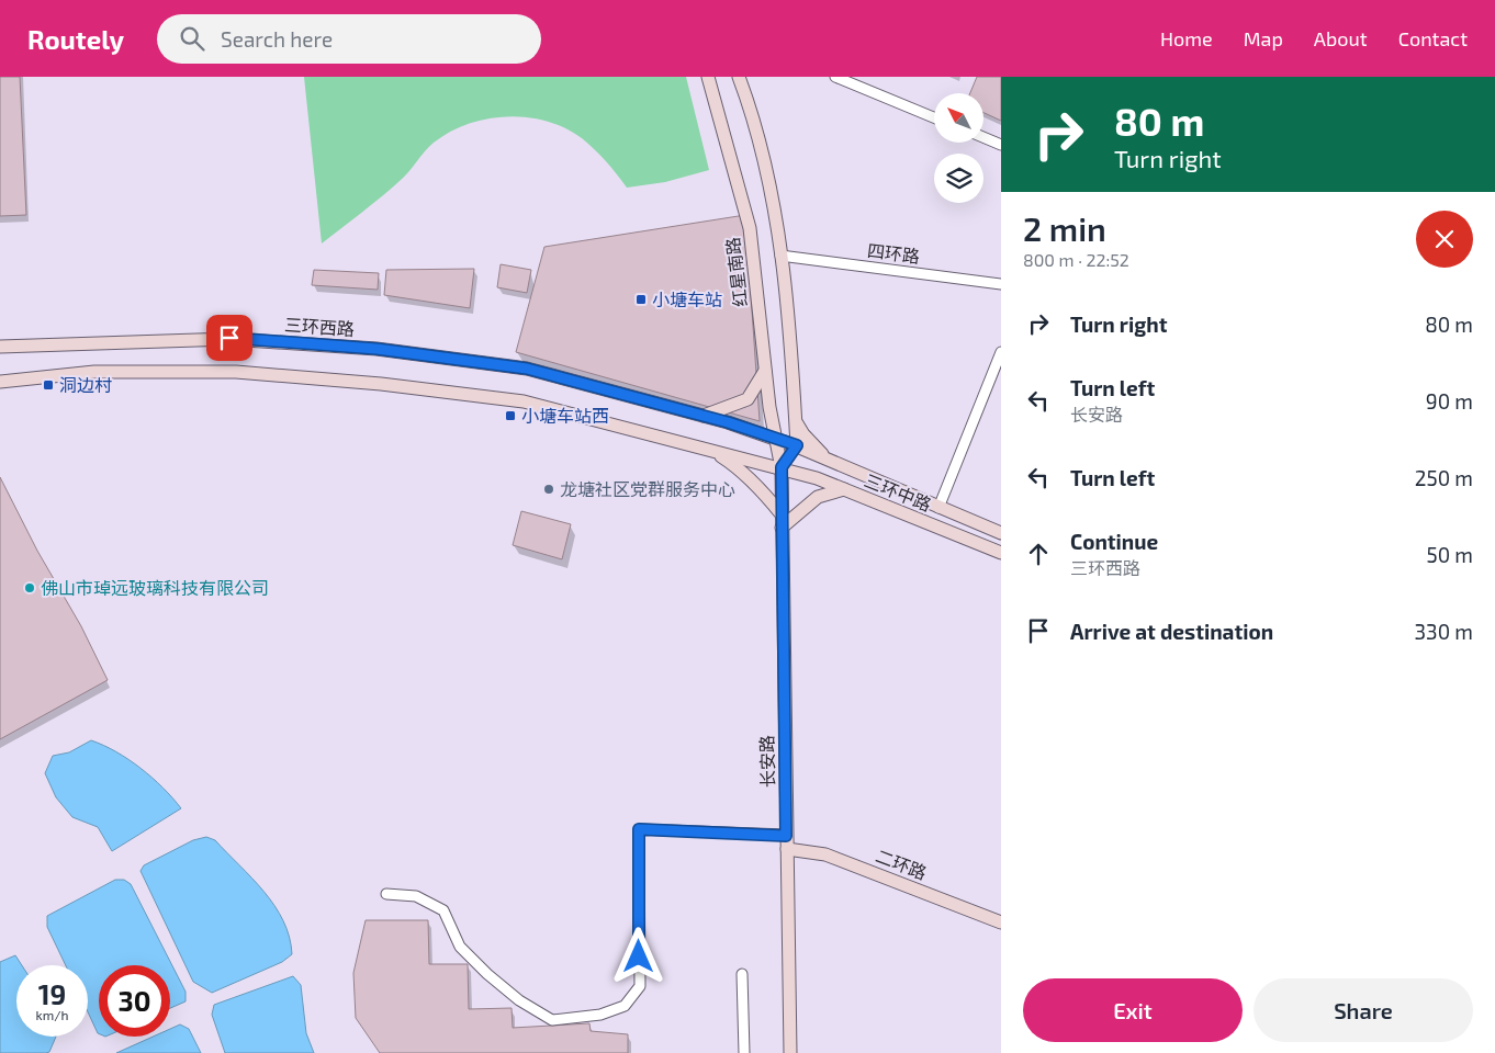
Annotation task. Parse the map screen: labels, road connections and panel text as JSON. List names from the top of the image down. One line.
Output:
{"streets":{"main road":["红星南路","三环西路","三环中路","长安路","二环路"],"street":["四环路"]},"crossings":[["红星南路","三环西路"],["红星南路","三环中路"],["红星南路","长安路"],["三环西路","三环中路"],["三环中路","长安路"],["长安路","二环路"]],"places":{"transit":["小塘车站","洞边村","小塘车站西"],"other":["龙塘社区党群服务中心","佛山市琸远玻璃科技有限公司"]},"north":"top left","page":{"header":"Routely","search":"Search here","nav":["Home","Map","About","Contact"],"turn":["80 m","Turn right"],"heading":["2 min","800 m · 22:52"],"list":[{"name":"Turn right","value":"80 m"},{"name":"Turn left","note":"长安路","value":"90 m"},{"name":"Turn left","value":"250 m"},{"name":"Continue","note":"三环西路","value":"50 m"},{"name":"Arrive at destination","value":"330 m"}],"speed":"19 km/h","limit":"30","buttons":["Exit","Share"]}}
